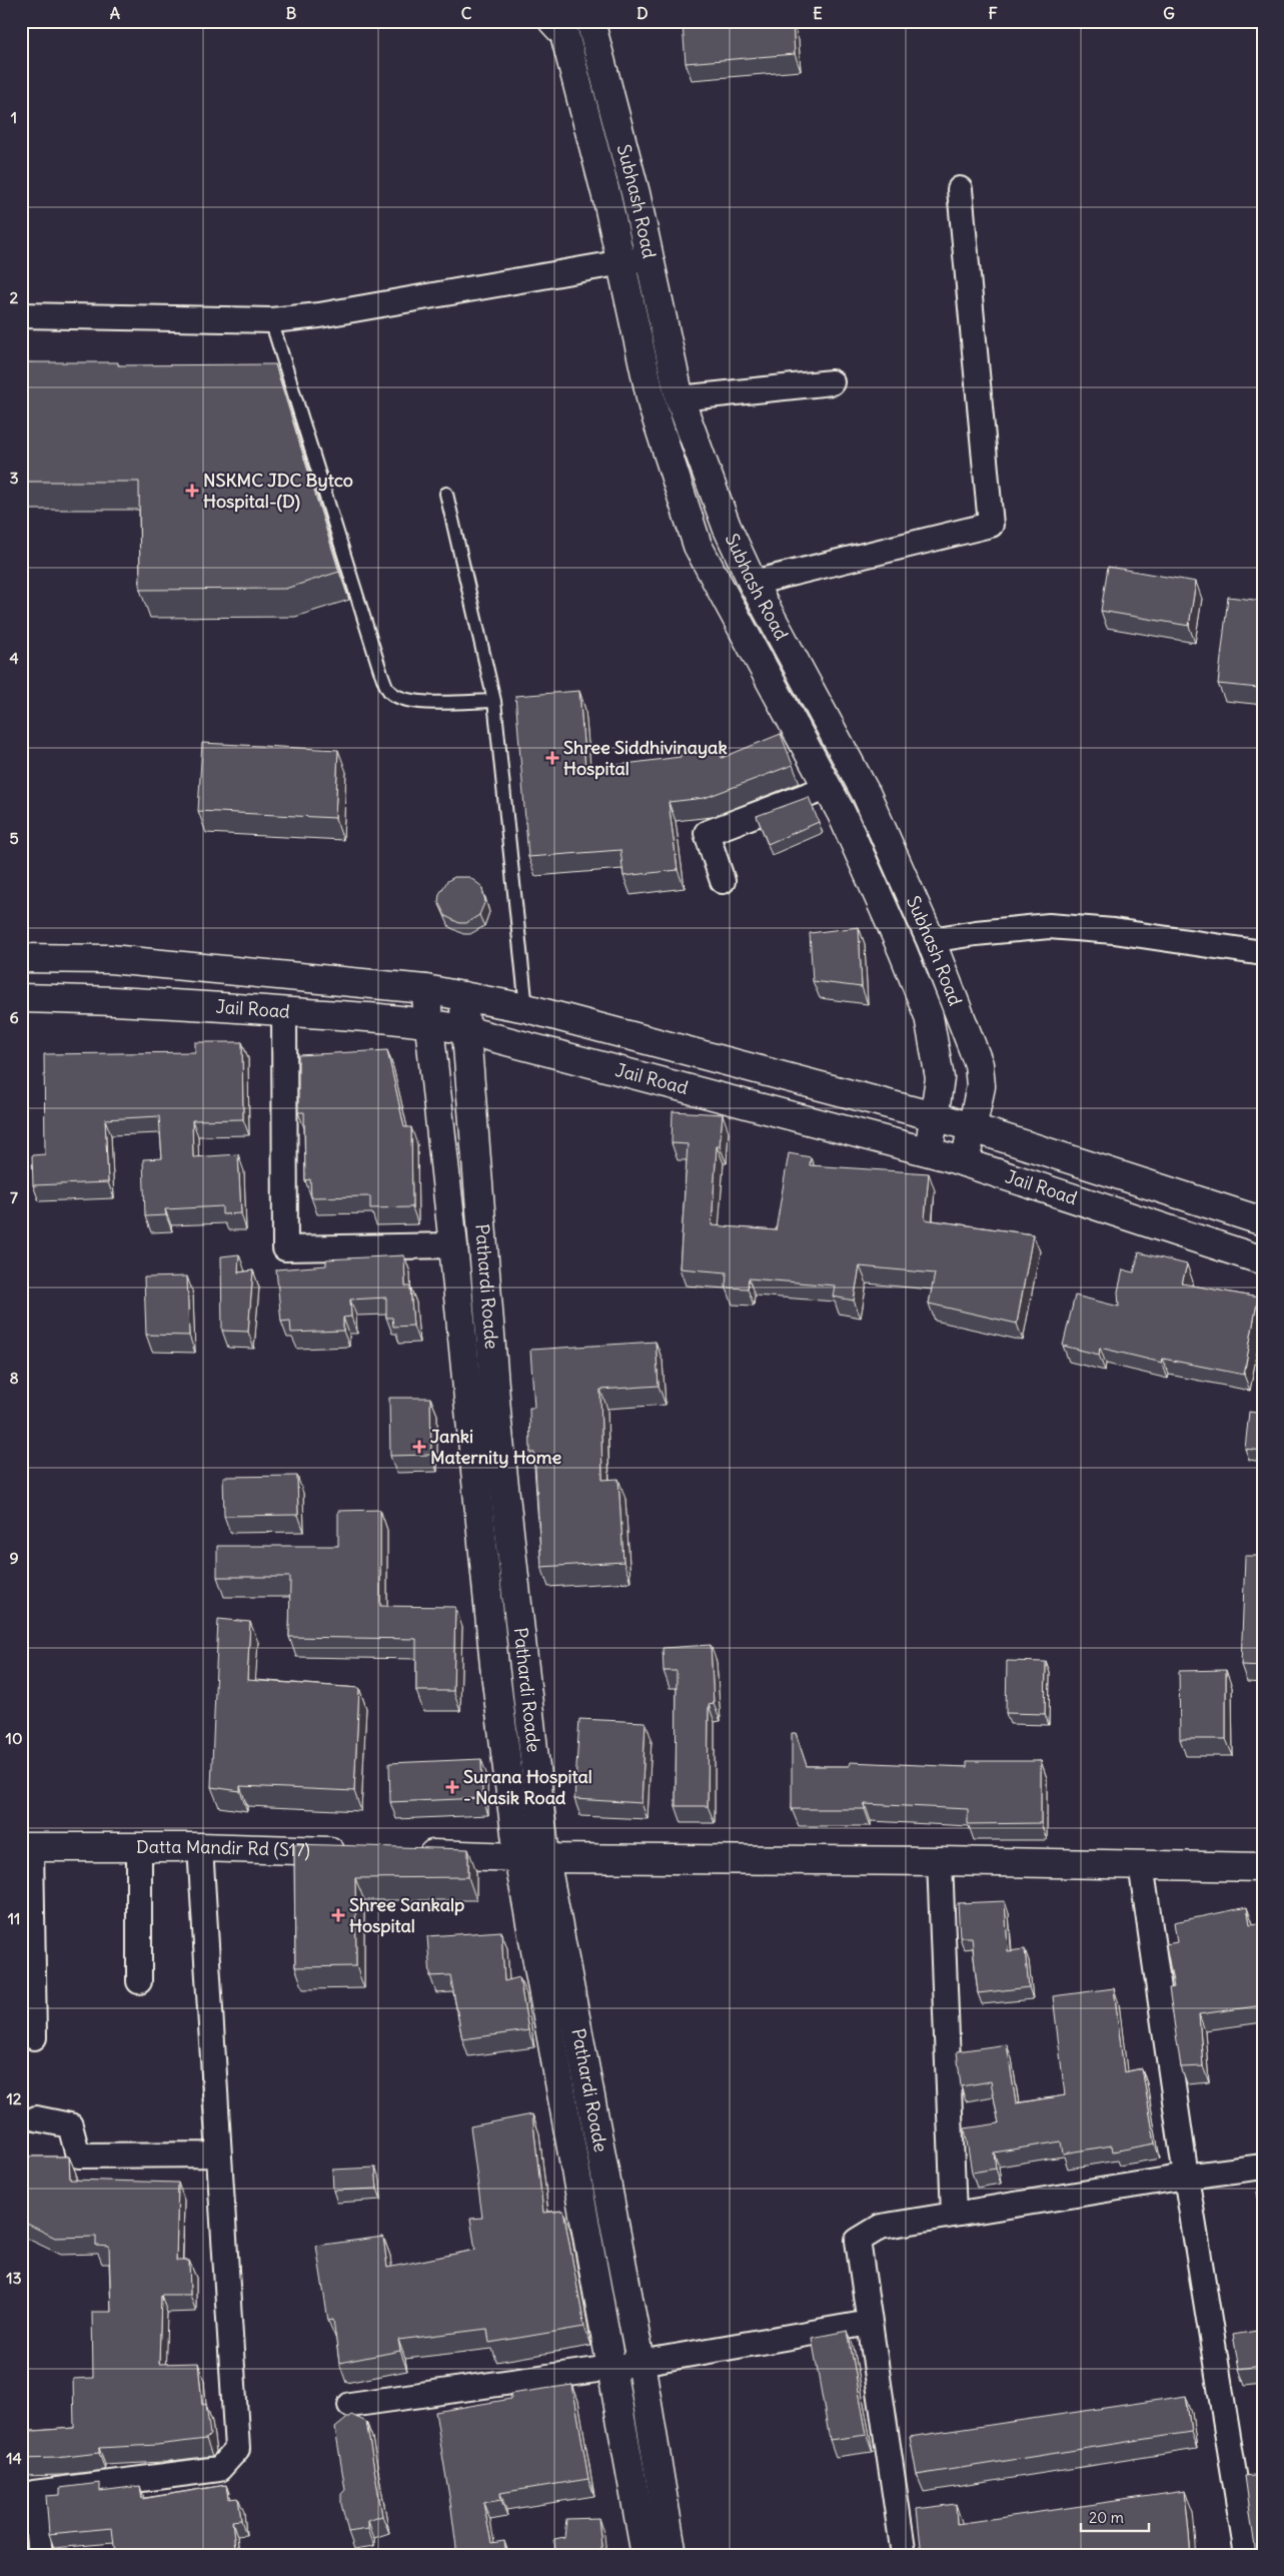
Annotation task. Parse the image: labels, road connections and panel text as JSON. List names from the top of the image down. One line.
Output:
{"streets":{"main road":["Subhash Road","Jail Road","Pathardi Roade","Datta Mandir Rd (S17)"]},"crossings":[["Subhash Road","Jail Road"],["Jail Road","Pathardi Roade"]],"places":{"health":["NSKMC JDC Bytco Hospital-(D)","Shree Siddhivinayak Hospital","Janki Maternity Home","Surana Hospital - Nasik Road","Shree Sankalp Hospital"]},"scale_bar":"20 m","grid":{"columns":["A","B","C","D","E","F","G"],"rows":["1","2","3","4","5","6","7","8","9","10","11","12","13","14"]}}
